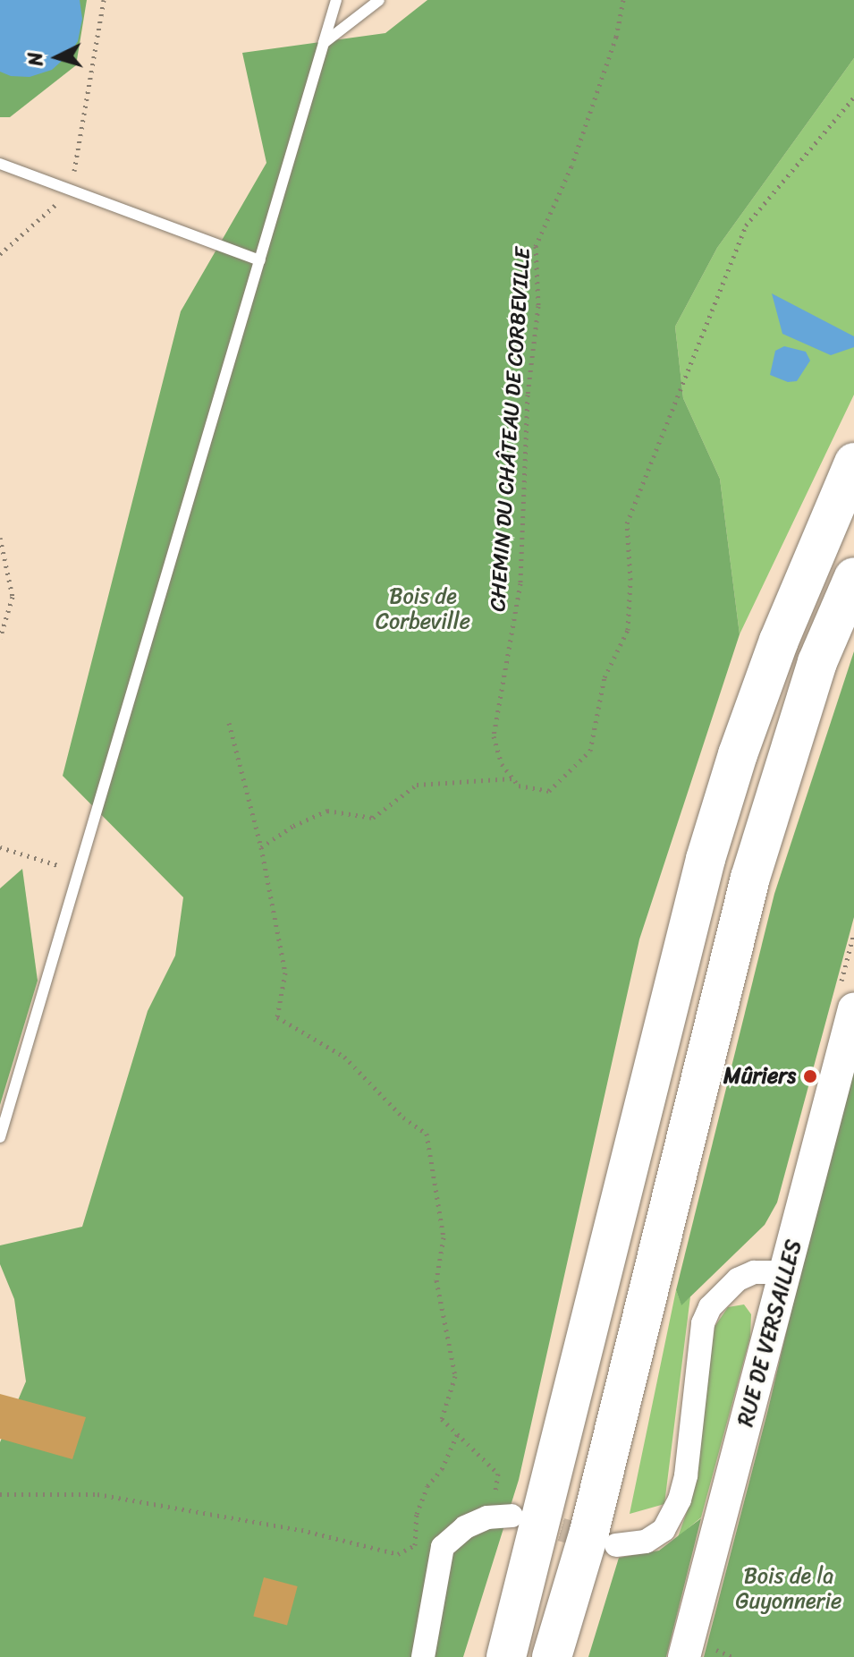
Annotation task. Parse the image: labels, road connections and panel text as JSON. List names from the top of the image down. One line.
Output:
{"streets":{"main road":["RUE DE VERSAILLES"],"path":["CHEMIN DU CHÂTEAU DE CORBEVILLE"]},"parks":["Bois de Corbeville","Bois de la Guyonnerie"],"places":["Mûriers"],"north":"left"}
